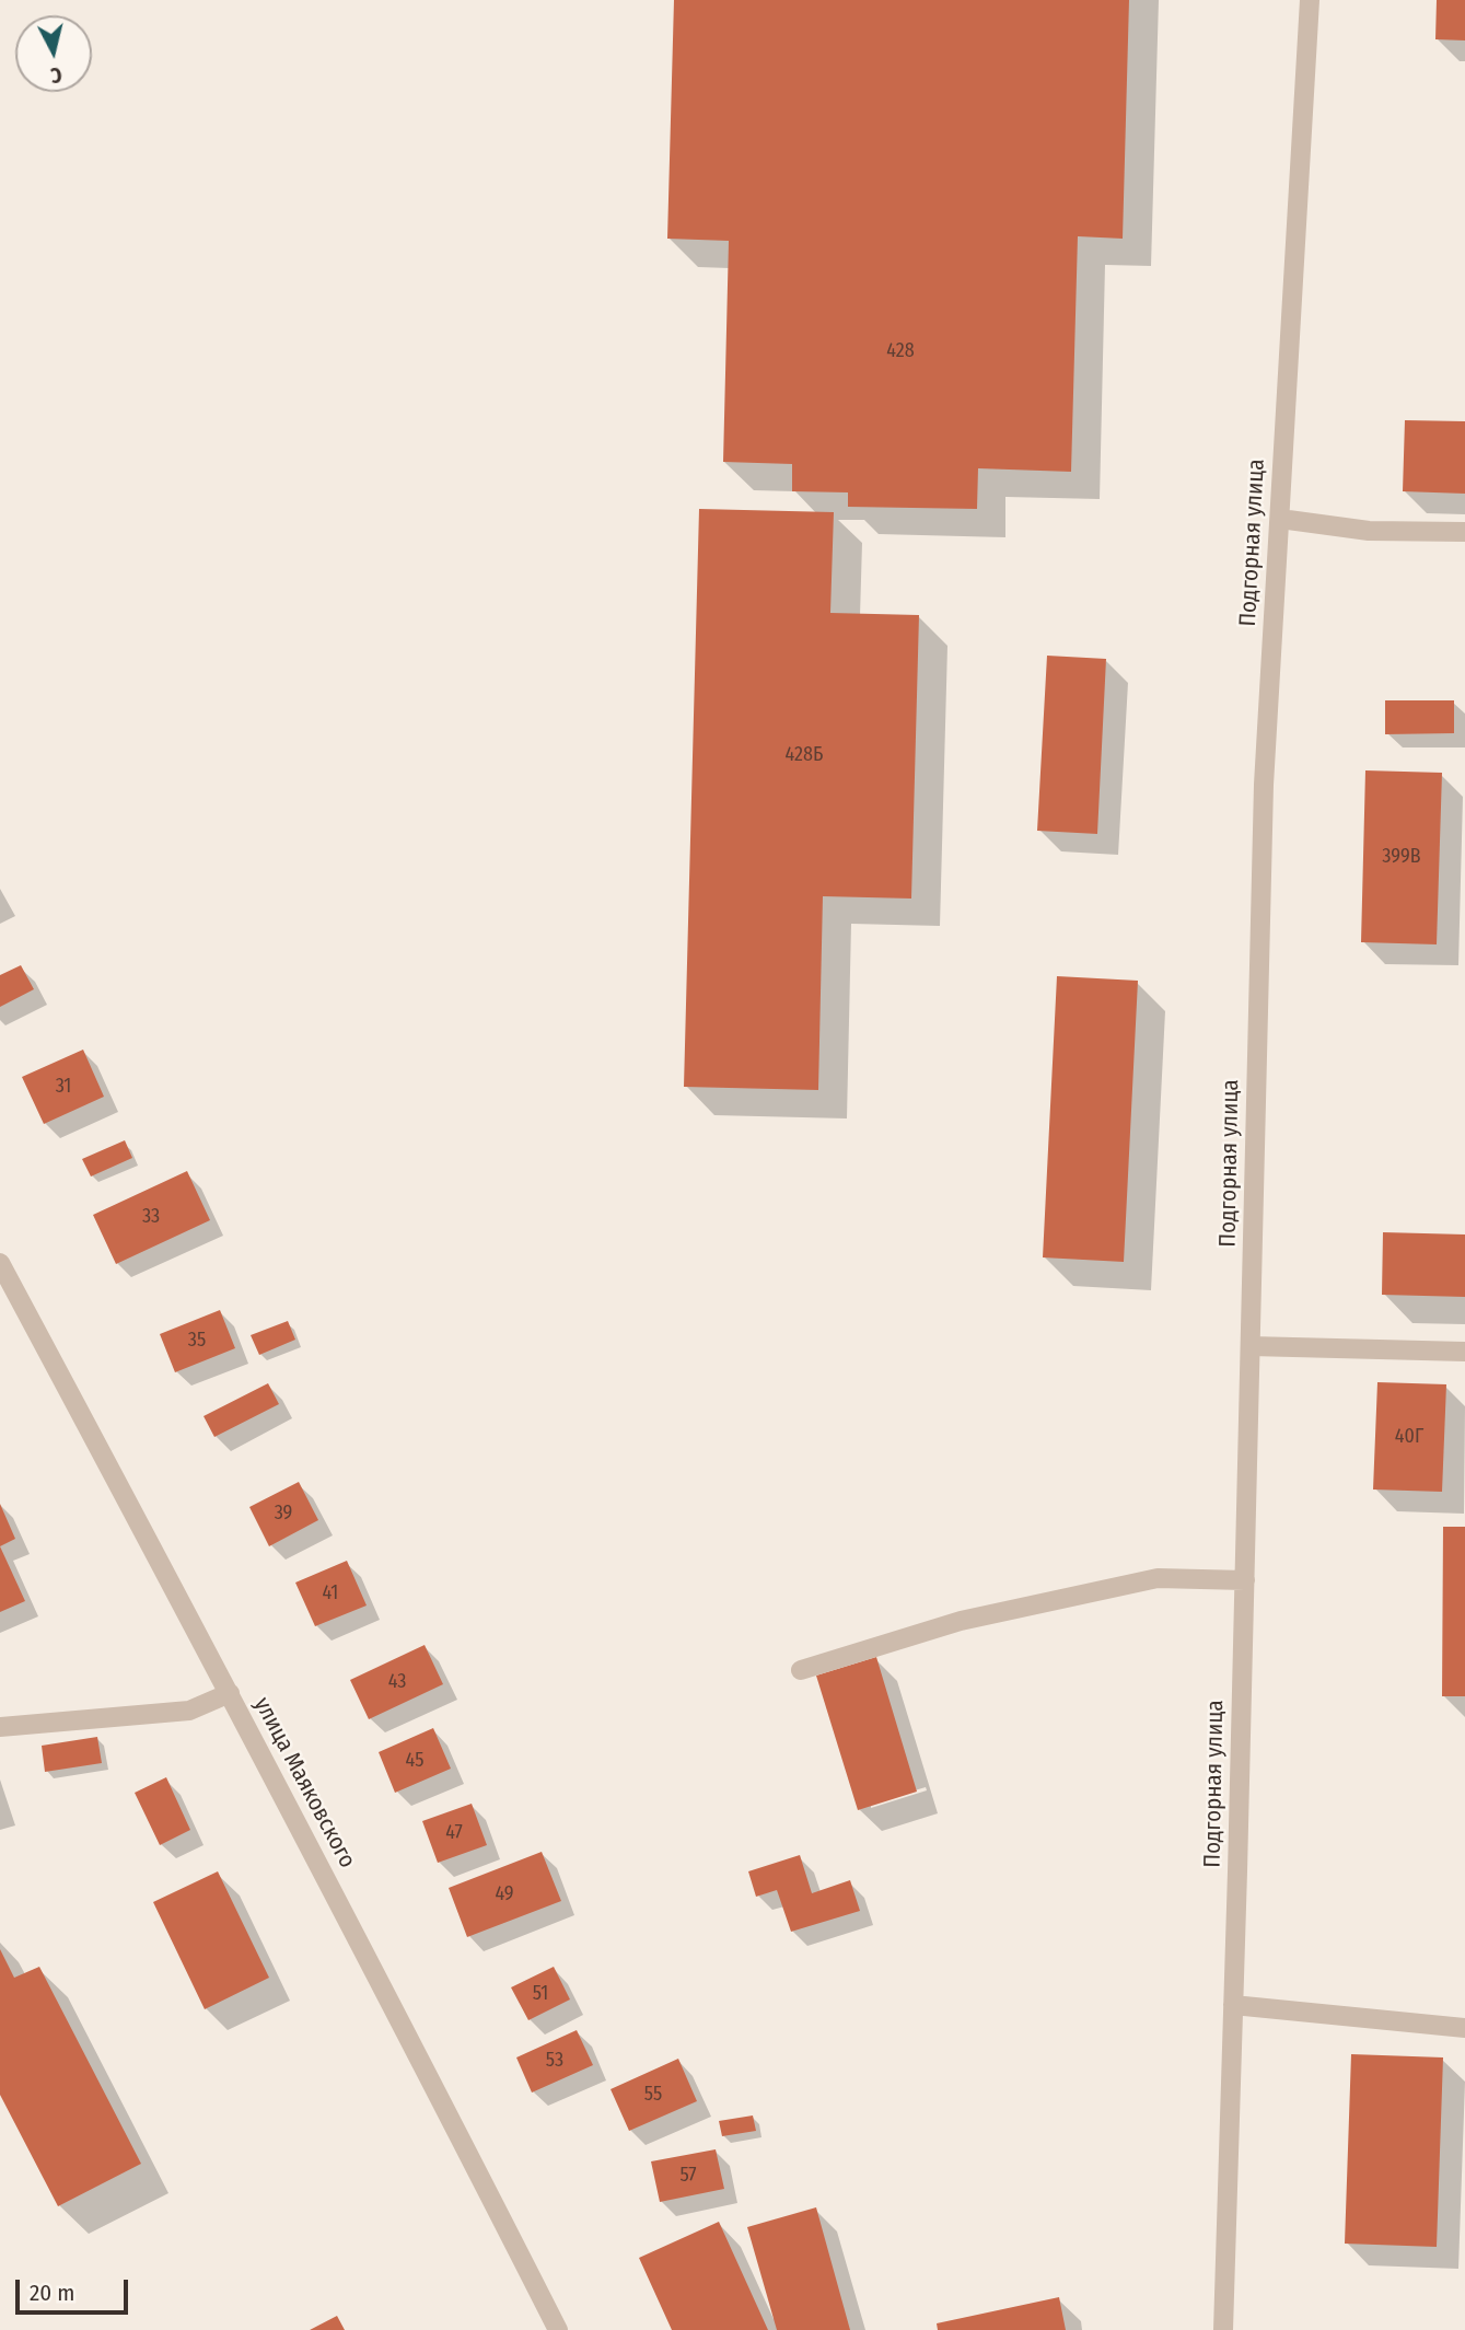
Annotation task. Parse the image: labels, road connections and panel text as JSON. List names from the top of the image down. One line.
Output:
{"streets":{"street":["Подгорная улица","улица Маяковского"]},"house_numbers":["428","428Б","399В","31","33","35","40Г","39","41","43","45","47","49","51","53","55","57"],"scale_bar":"20 m","north":"bottom"}
